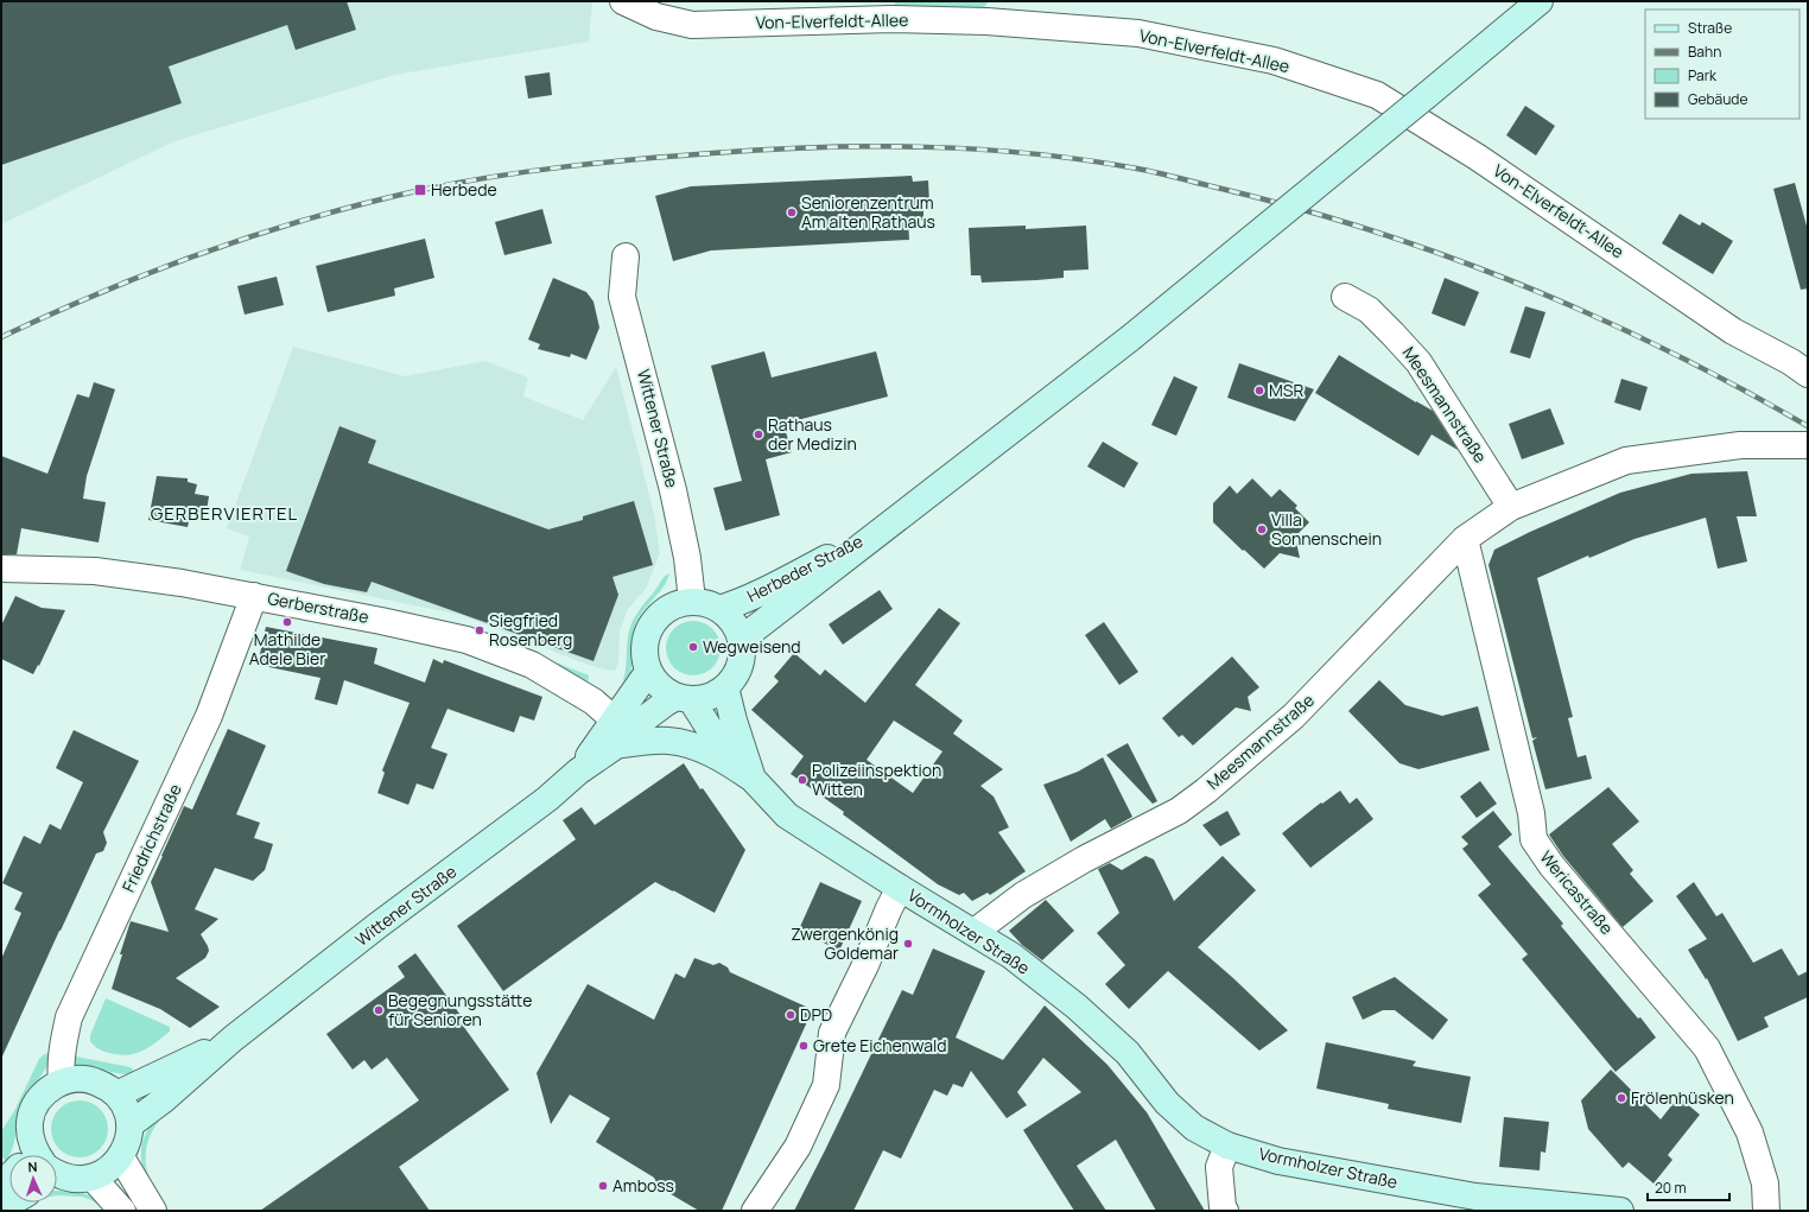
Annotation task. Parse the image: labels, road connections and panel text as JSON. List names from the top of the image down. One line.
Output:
{"streets":{"main road":["Wittener Straße","Herbeder Straße","Vormholzer Straße"],"street":["Von-Elverfeldt-Allee","Meesmannstraße","Gerberstraße","Friedrichstraße","Wericastraße"]},"crossings":[["Meesmannstraße","Wericastraße"],["Meesmannstraße","Vormholzer Straße"],["Wittener Straße","Herbeder Straße"],["Wittener Straße","Gerberstraße"],["Gerberstraße","Friedrichstraße"]],"districts":["GERBERVIERTEL"],"places":{"transit":["Herbede"],"other":["Seniorenzentrum Am alten Rathaus","MSR","Rathaus der Medizin","Villa Sonnenschein","Mathilde Adele Bier","Siegfried Rosenberg","Wegweisend","Polizeiinspektion Witten","Zwergenkönig Goldemar","Begegnungsstätte für Senioren","DPD","Grete Eichenwald","Frölenhüsken","Amboss"]},"legend":["Straße","Bahn","Park","Gebäude"],"scale_bar":"20 m","north":"top"}
